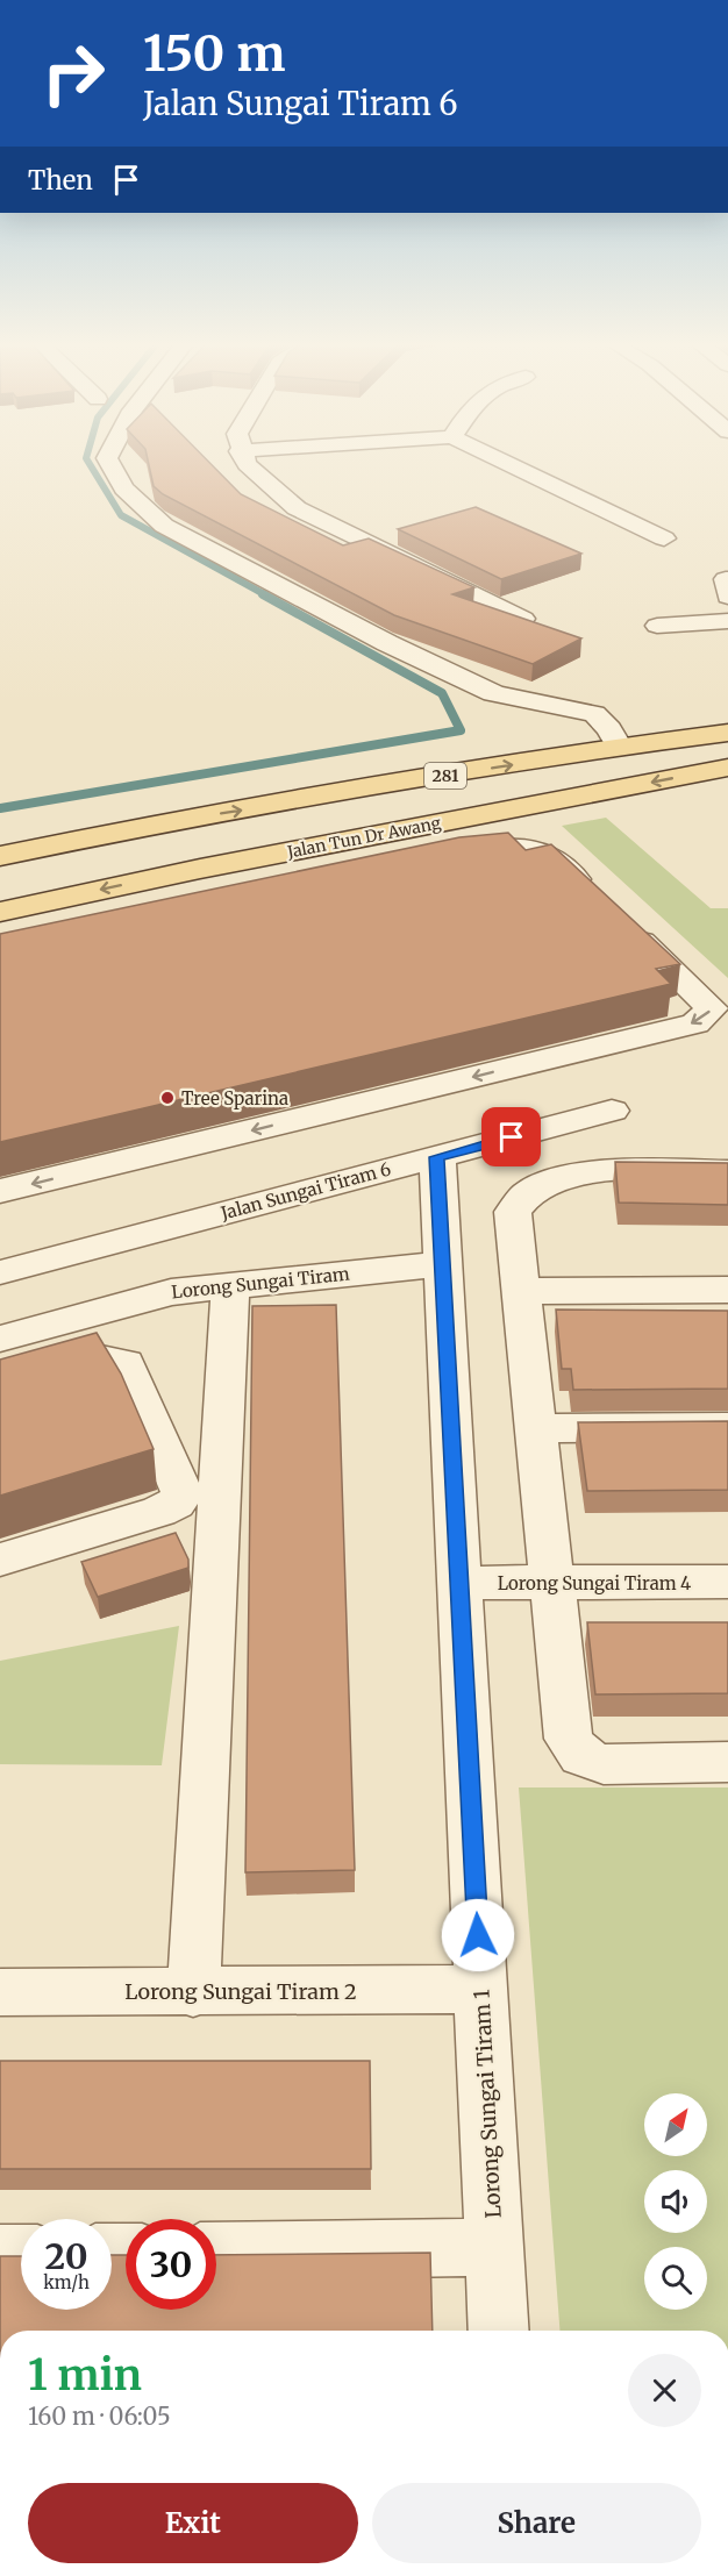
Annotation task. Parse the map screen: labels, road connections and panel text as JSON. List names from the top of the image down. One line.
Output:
{"streets":{"main road":["281","Jalan Tun Dr Awang"],"street":["Jalan Sungai Tiram 6","Lorong Sungai Tiram","Lorong Sungai Tiram 4","Lorong Sungai Tiram 2","Lorong Sungai Tiram 1"]},"crossings":[["Jalan Sungai Tiram 6","Lorong Sungai Tiram 1"],["Lorong Sungai Tiram","Lorong Sungai Tiram 1"],["Lorong Sungai Tiram 4","Lorong Sungai Tiram 1"],["Lorong Sungai Tiram 2","Lorong Sungai Tiram 1"]],"places":["Tree Sparina"],"north":"top right","page":{"turn":["150 m","Jalan Sungai Tiram 6"],"then":"Then","speed":"20 km/h","limit":"30","heading":["1 min","160 m · 06:05"],"buttons":["Exit","Share"]}}
